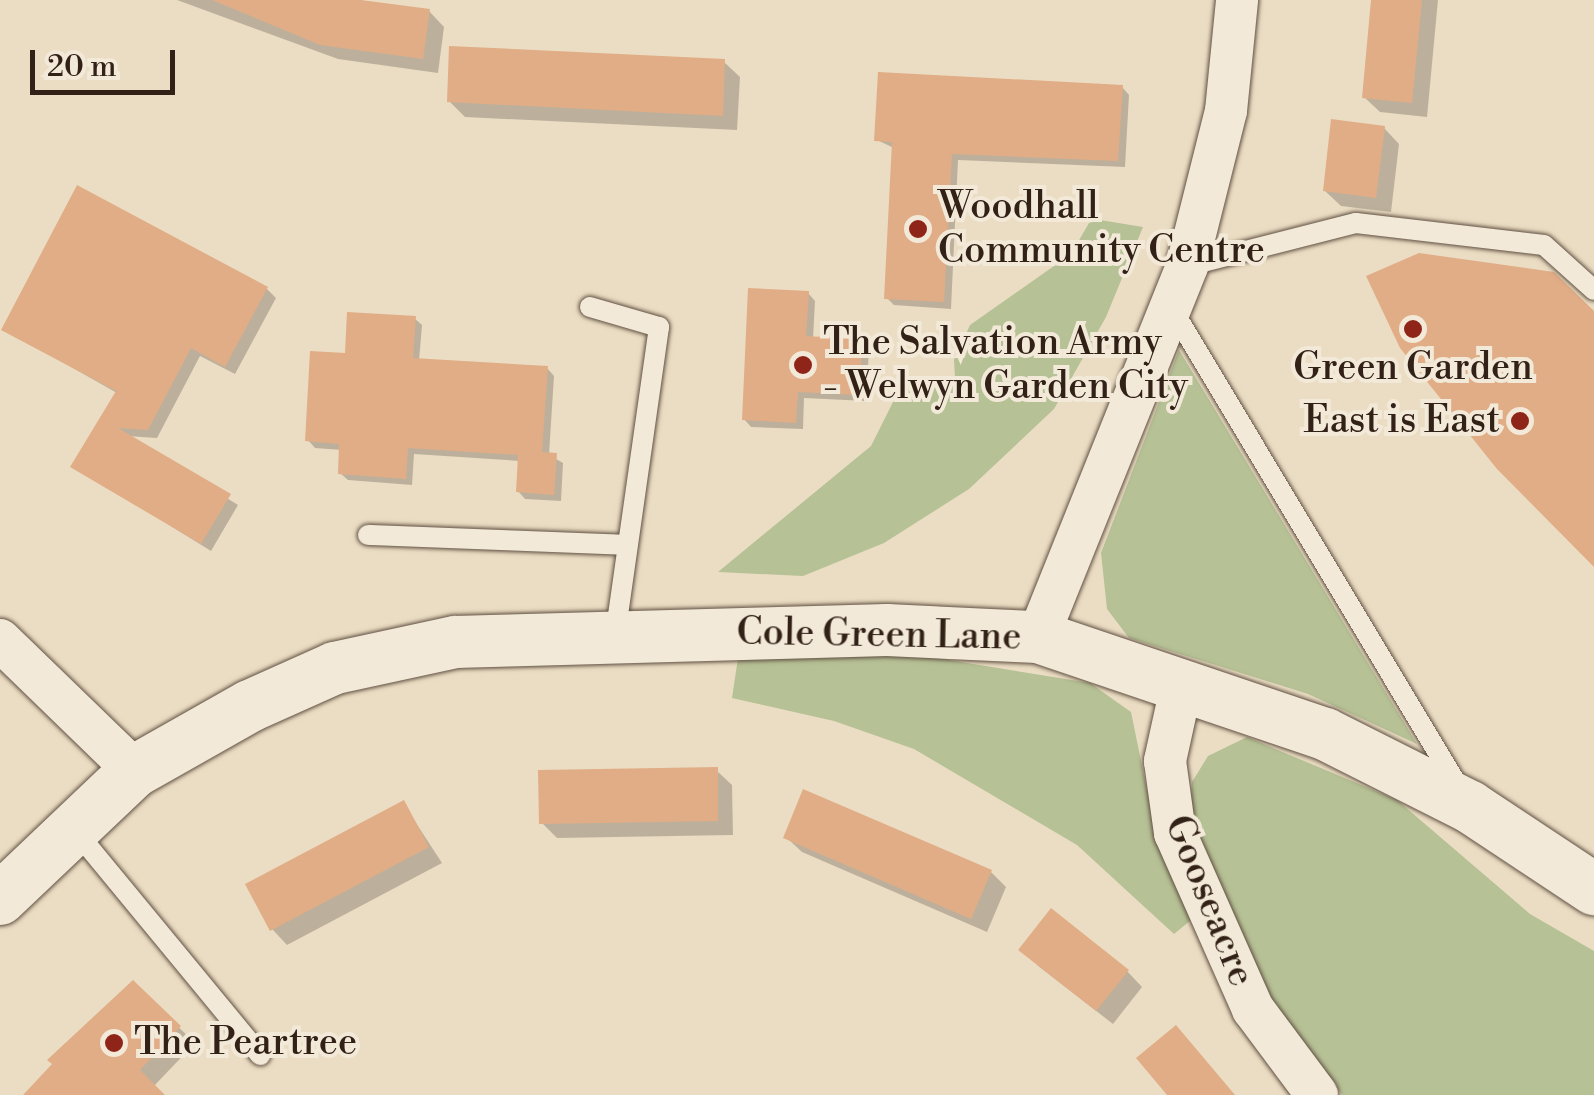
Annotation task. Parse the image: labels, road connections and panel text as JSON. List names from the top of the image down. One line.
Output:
{"streets":{"street":["Cole Green Lane","Gooseacre"]},"crossings":[["Cole Green Lane","Gooseacre"]],"places":["Woodhall Community Centre","Green Garden","The Salvation Army - Welwyn Garden City","East is East","The Peartree"],"scale_bar":"20 m"}
